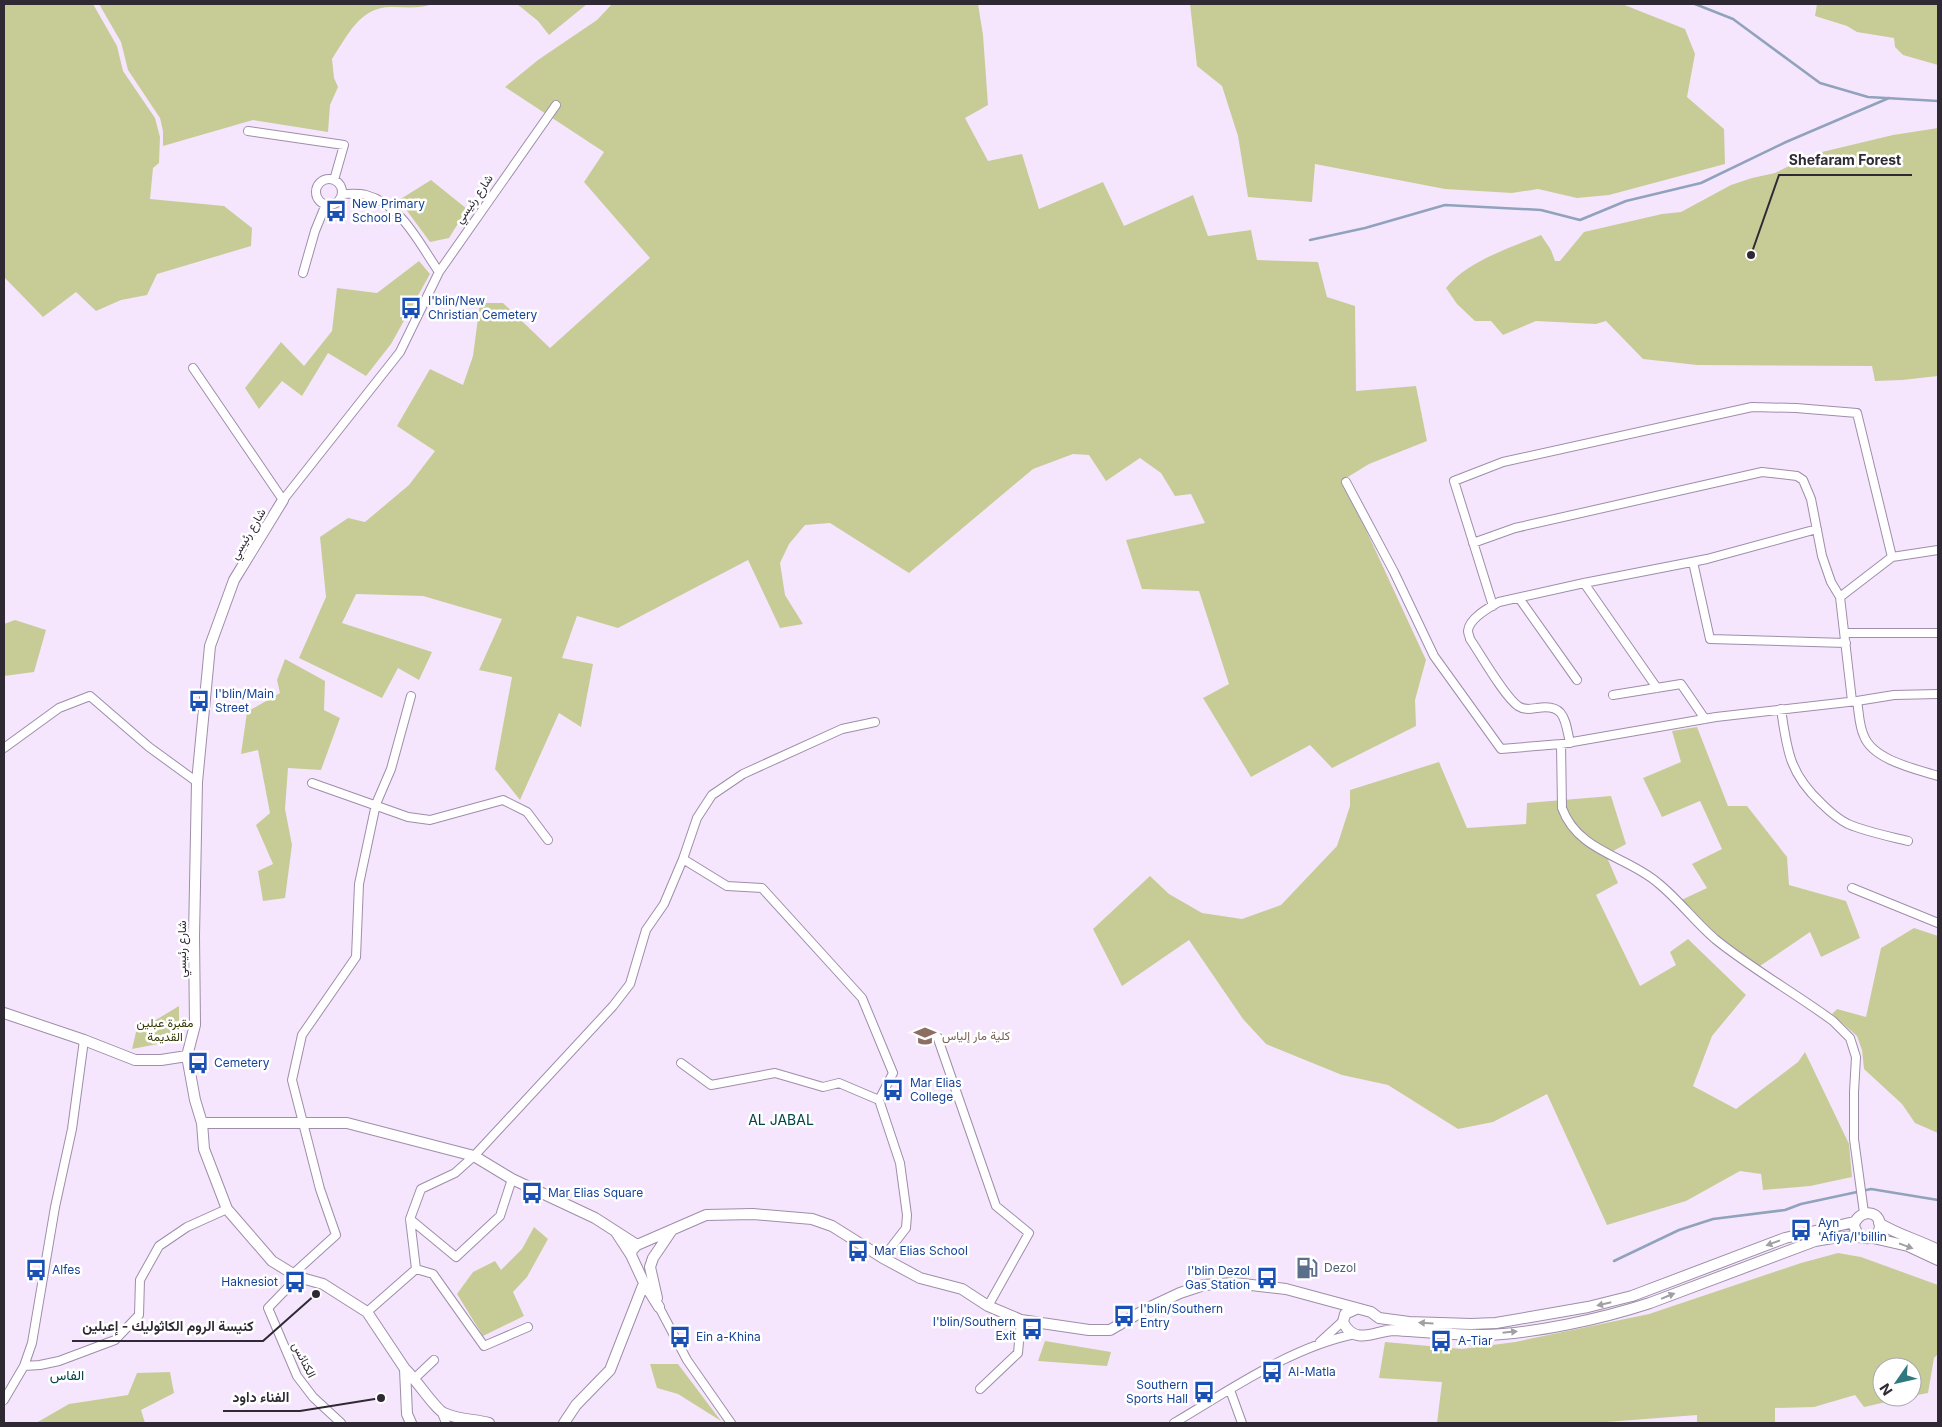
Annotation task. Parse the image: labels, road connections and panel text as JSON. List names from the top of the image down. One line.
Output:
{"streets":{"main road":["شارع رئيسي"],"street":["الكنائس"]},"districts":["AL JABAL","الفاس"],"parks":["مقبرة عبلين القديمة"],"places":{"bus stop":["New Primary School B","I'blin/New Christian Cemetery","I'blin/Main Street","Cemetery","Mar Elias College","Mar Elias Square","Ayn 'Afiya/I'billin","Mar Elias School","Alfes","I'blin Dezol Gas Station","Haknesiot","I'blin/Southern Entry","I'blin/Southern Exit","Ein a-Khina","A-Tiar","Al-Matla","Southern Sports Hall"],"other":["Shefaram Forest","كنيسة الروم الكاثوليك - إعبلين","الفناء داود"],"school or university":["كلية مار إلياس"],"fuel station":["Dezol"]},"north":"bottom left"}
